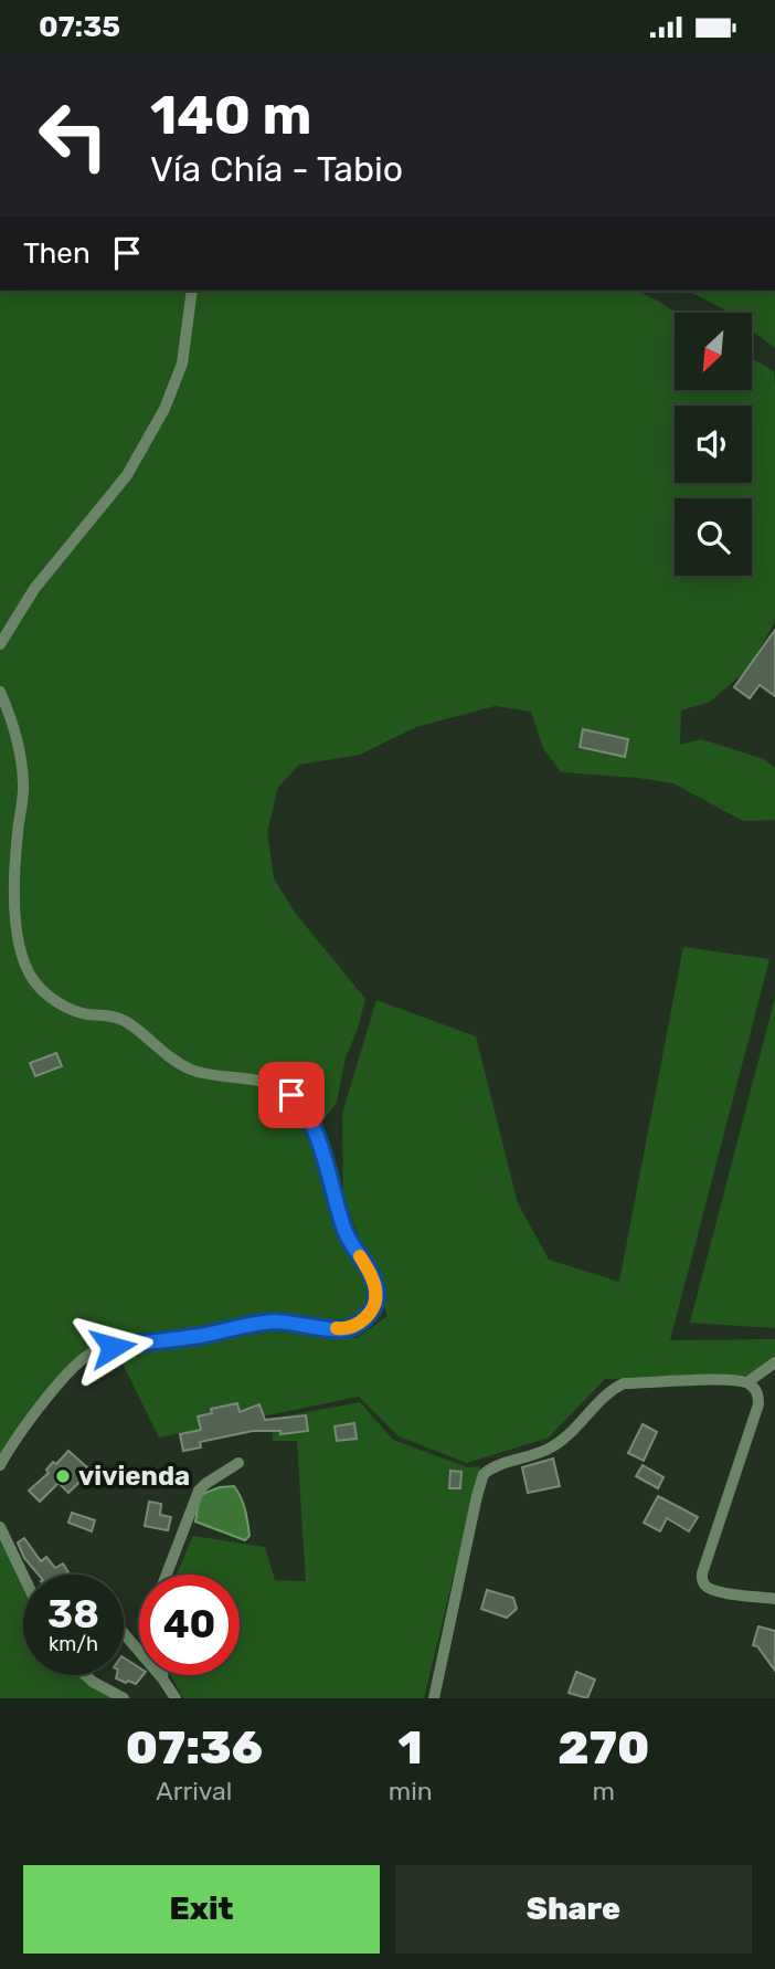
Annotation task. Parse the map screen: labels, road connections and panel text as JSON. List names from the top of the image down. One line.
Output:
{"places":["vivienda"],"north":"bottom left","page":{"status":"07:35","turn":["140 m","Vía Chía - Tabio"],"then":"Then","speed":"38 km/h","limit":"40","eta":["07:36","Arrival","1","min","270","m"],"buttons":["Exit","Share"]}}
